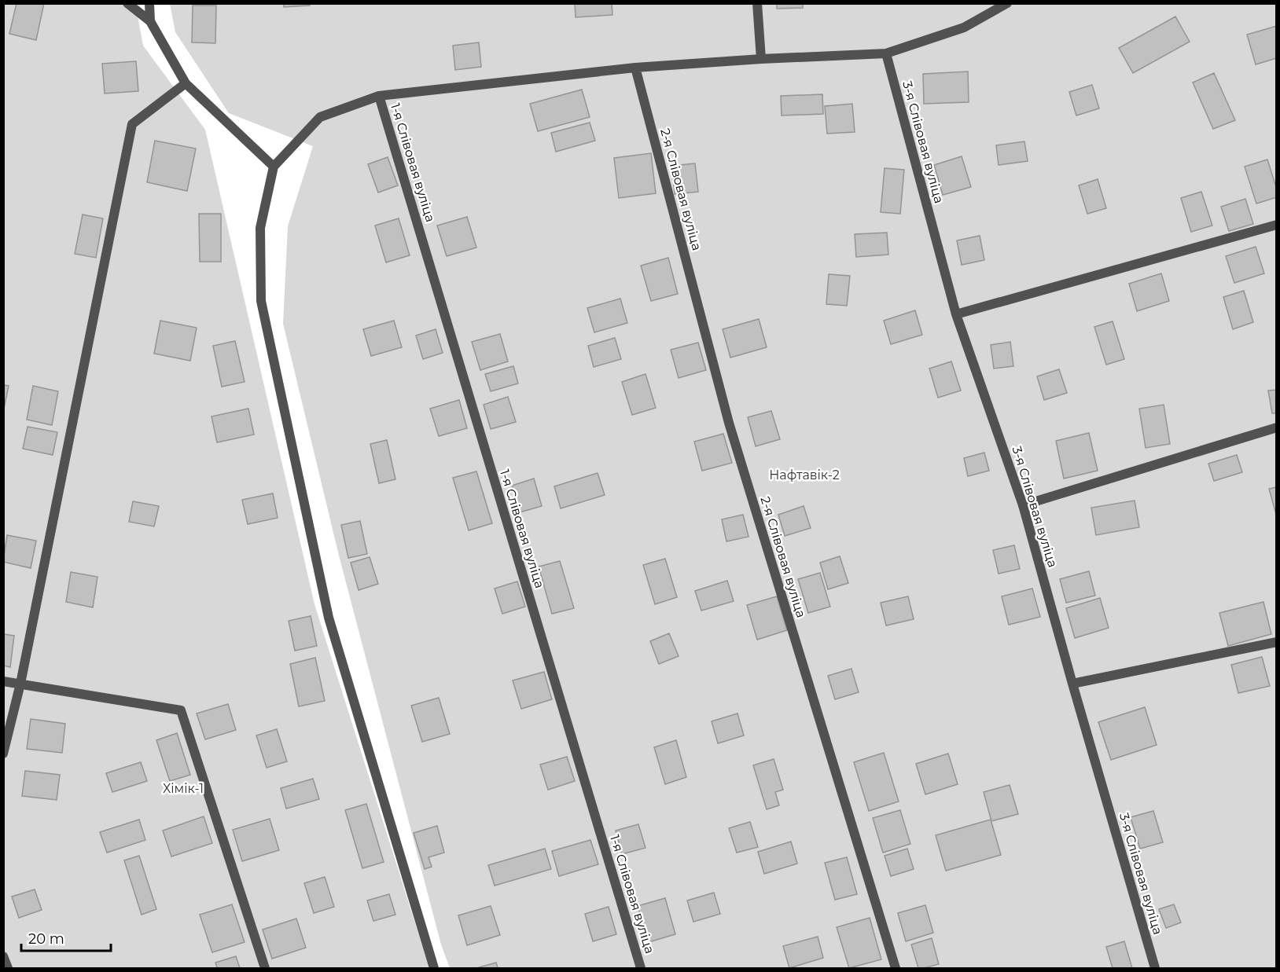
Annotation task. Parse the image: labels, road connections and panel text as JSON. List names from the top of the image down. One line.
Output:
{"streets":{"street":["3-я Слівовая вуліца","1-я Слівовая вуліца","2-я Слівовая вуліца"]},"parks":["Нафтавік-2","Хімік-1"],"scale_bar":"20 m"}
